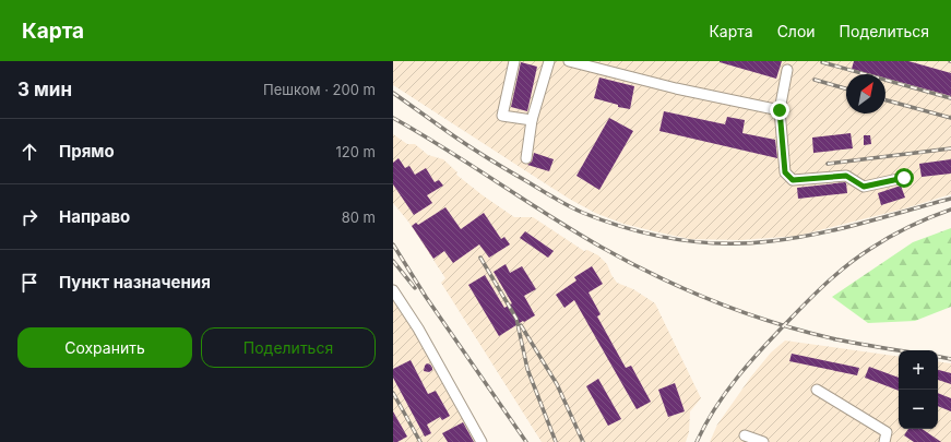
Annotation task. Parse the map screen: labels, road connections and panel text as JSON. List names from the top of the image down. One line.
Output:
{"north":"top right","page":{"header":"Карта","nav":["Карта","Слои","Поделиться"],"heading":["3 мин","Пешком · 200 m"],"list":[["Прямо","120 m"],["Направо","80 m"],"Пункт назначения"],"buttons":["Сохранить","Поделиться"],"map_buttons":["+","−"]}}
